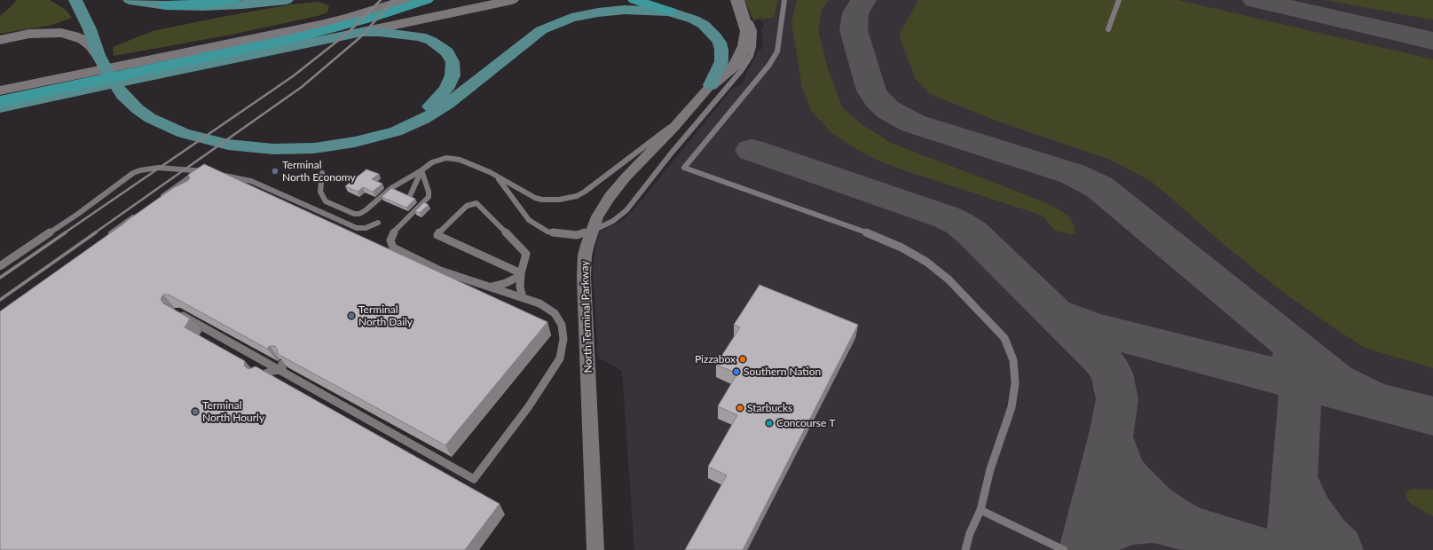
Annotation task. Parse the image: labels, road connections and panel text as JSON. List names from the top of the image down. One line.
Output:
{"streets":{"street":["North Terminal Parkway"]},"places":["Terminal North Economy","Terminal North Daily","Pizzabox","Southern Nation","Starbucks","Terminal North Hourly","Concourse T"]}
